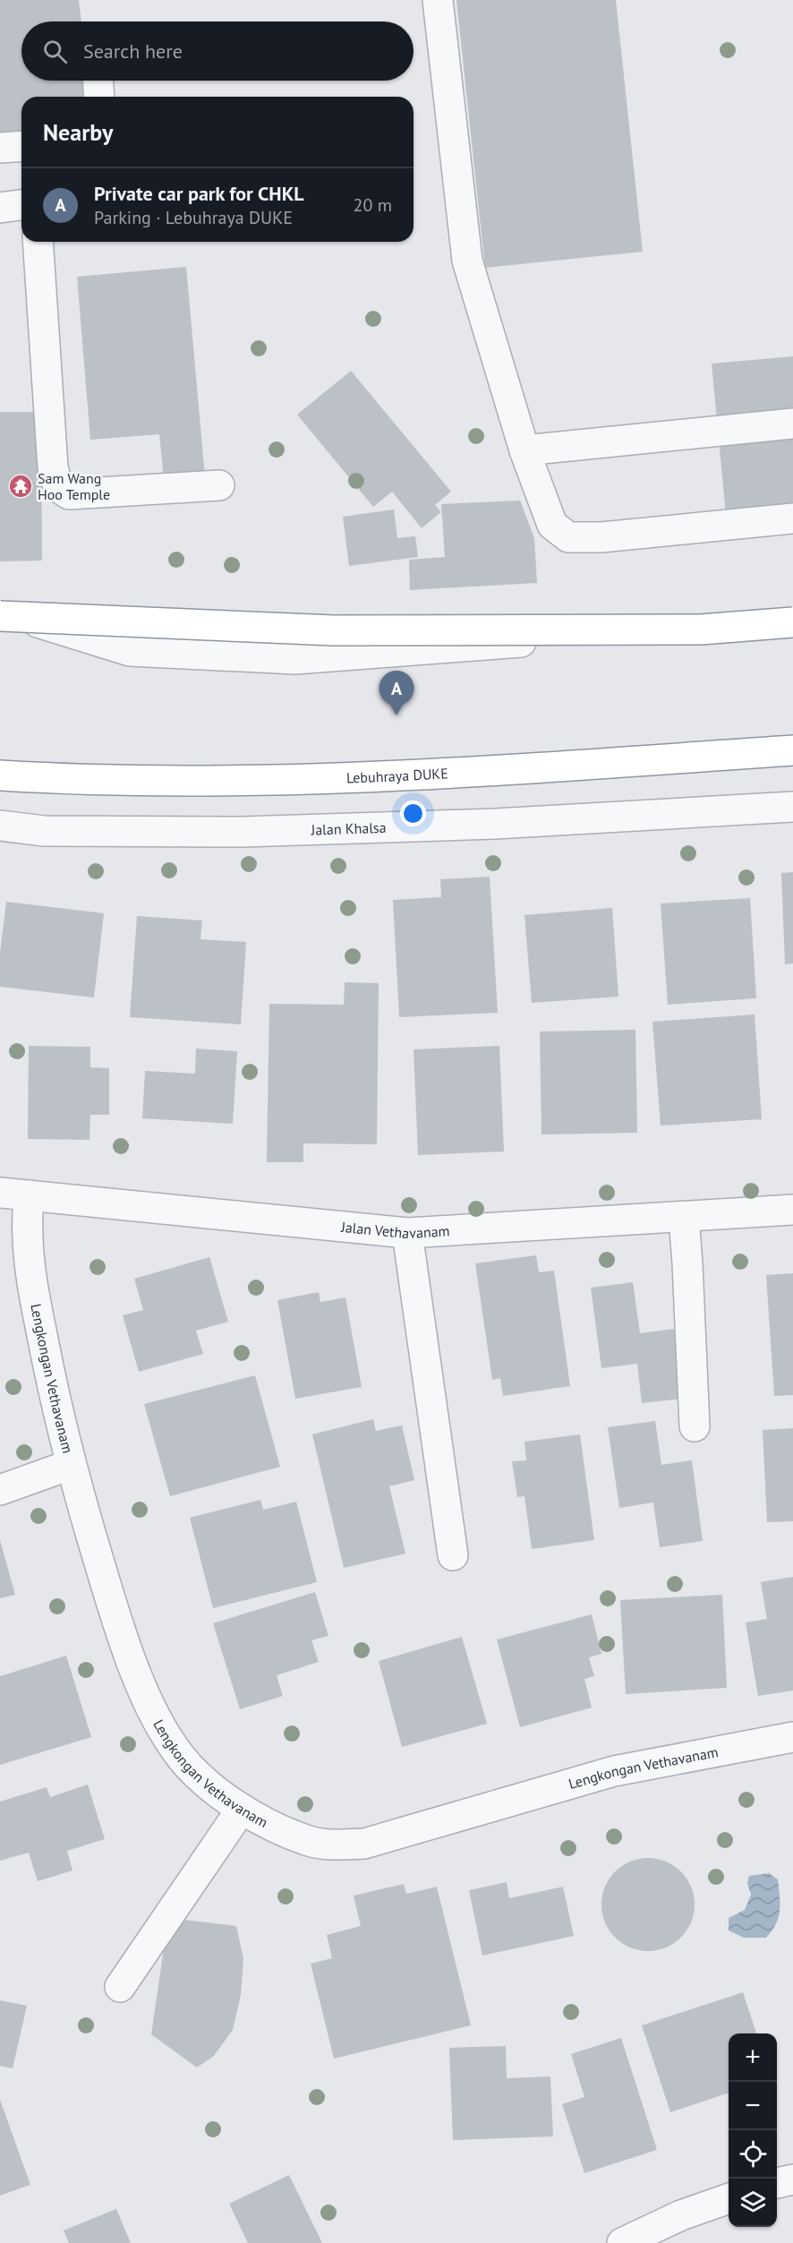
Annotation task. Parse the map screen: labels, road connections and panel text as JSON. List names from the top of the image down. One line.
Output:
{"streets":{"highway":["Lebuhraya DUKE"],"street":["Jalan Khalsa","Jalan Vethavanam","Lengkongan Vethavanam"]},"crossings":[["Jalan Vethavanam","Lengkongan Vethavanam"]],"places":{"temple":["Sam Wang Hoo Temple"]},"page":{"search":"Search here","heading":"Nearby","list":[{"mark":"A","name":"Private car park for CHKL","note":"Parking · Lebuhraya DUKE","value":"20 m"}],"pins":"A","map_buttons":["+","−"]}}
